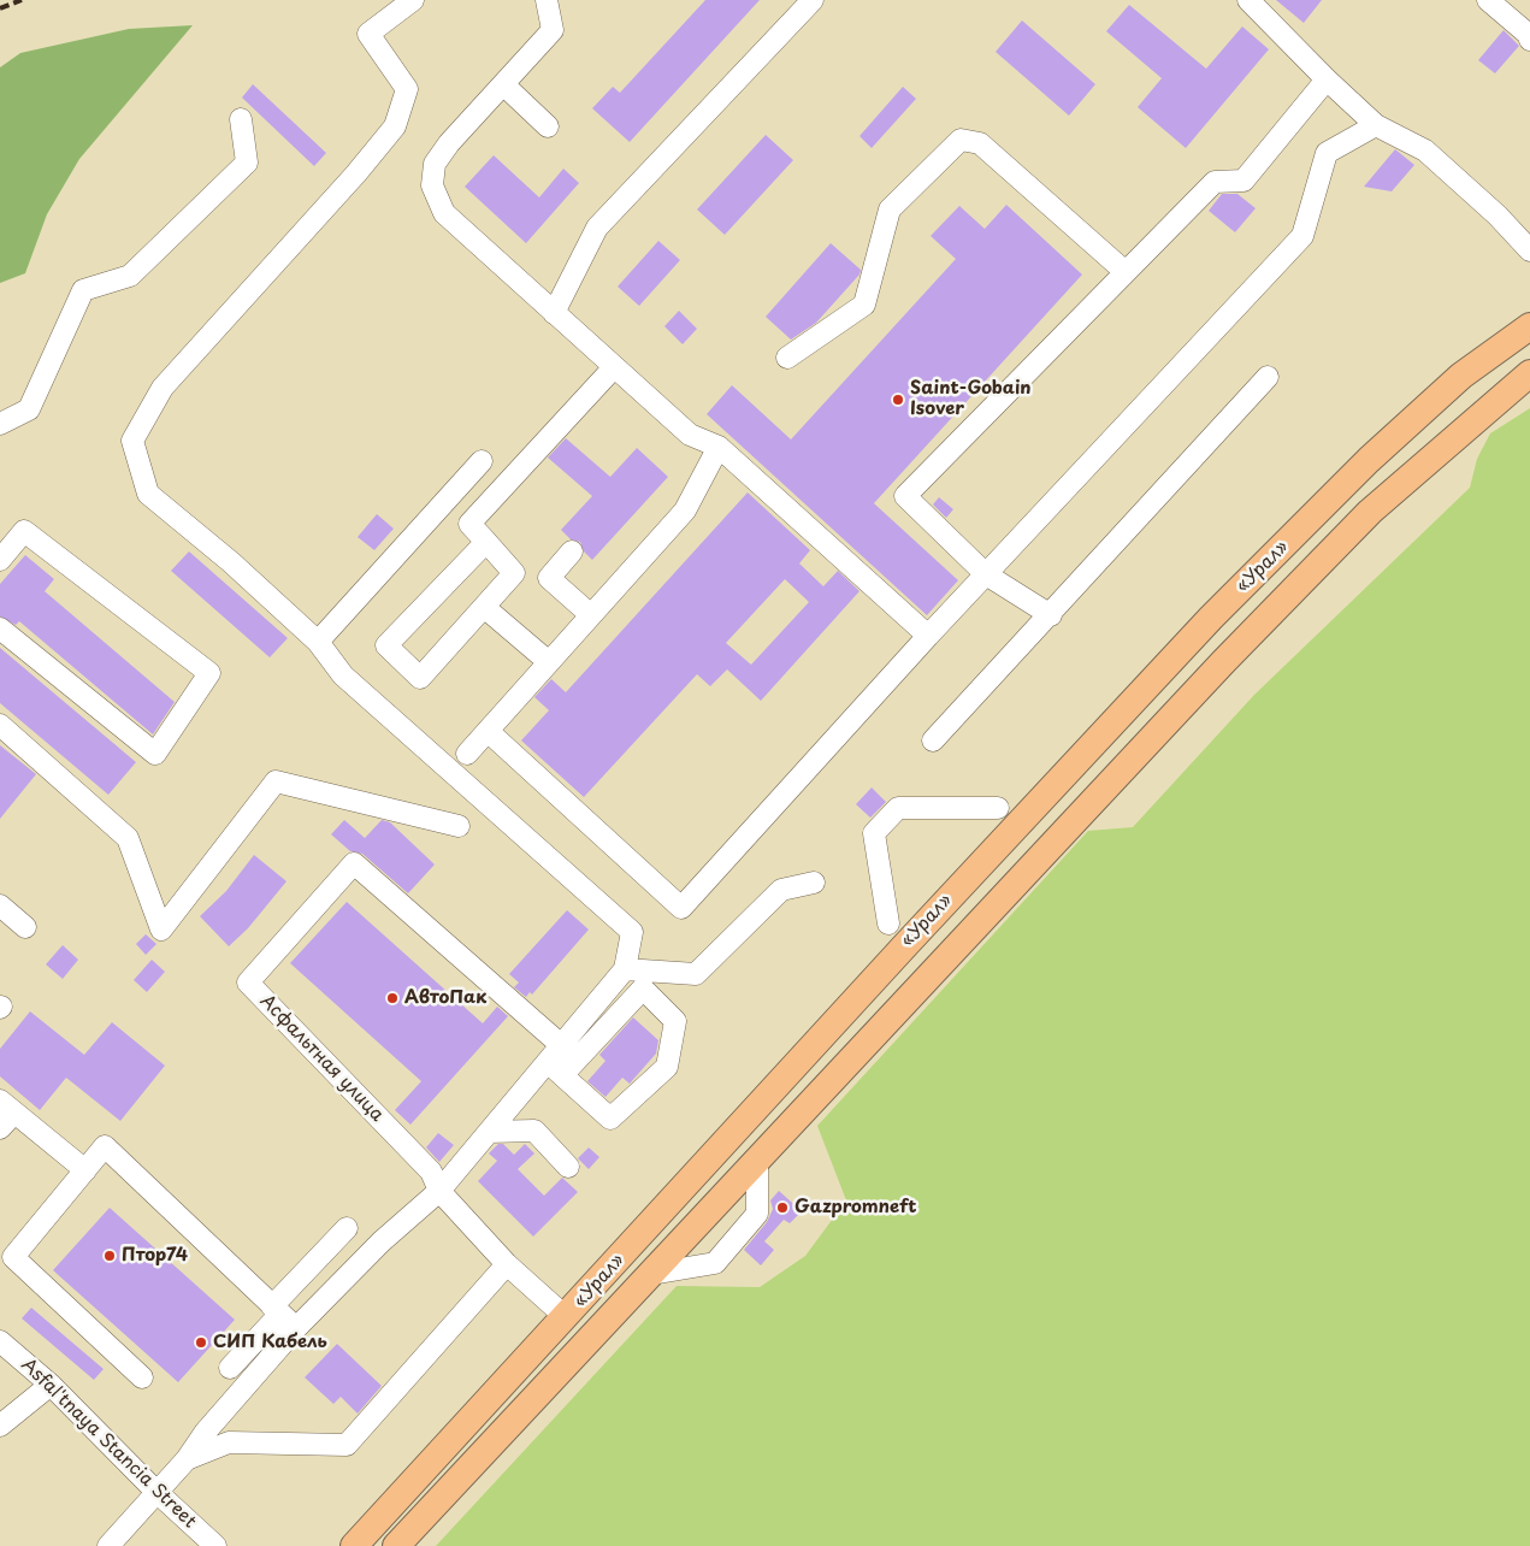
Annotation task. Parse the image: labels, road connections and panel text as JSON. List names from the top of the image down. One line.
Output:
{"streets":{"main road":["«Урал»"],"street":["Асфальтная улица","Asfal'tnaya Stancia Street"]},"crossings":[["«Урал»","Асфальтная улица"]],"places":["Saint-Gobain Isover","АвтоПак","Gazpromneft","Птор74","СИП Кабель"]}
